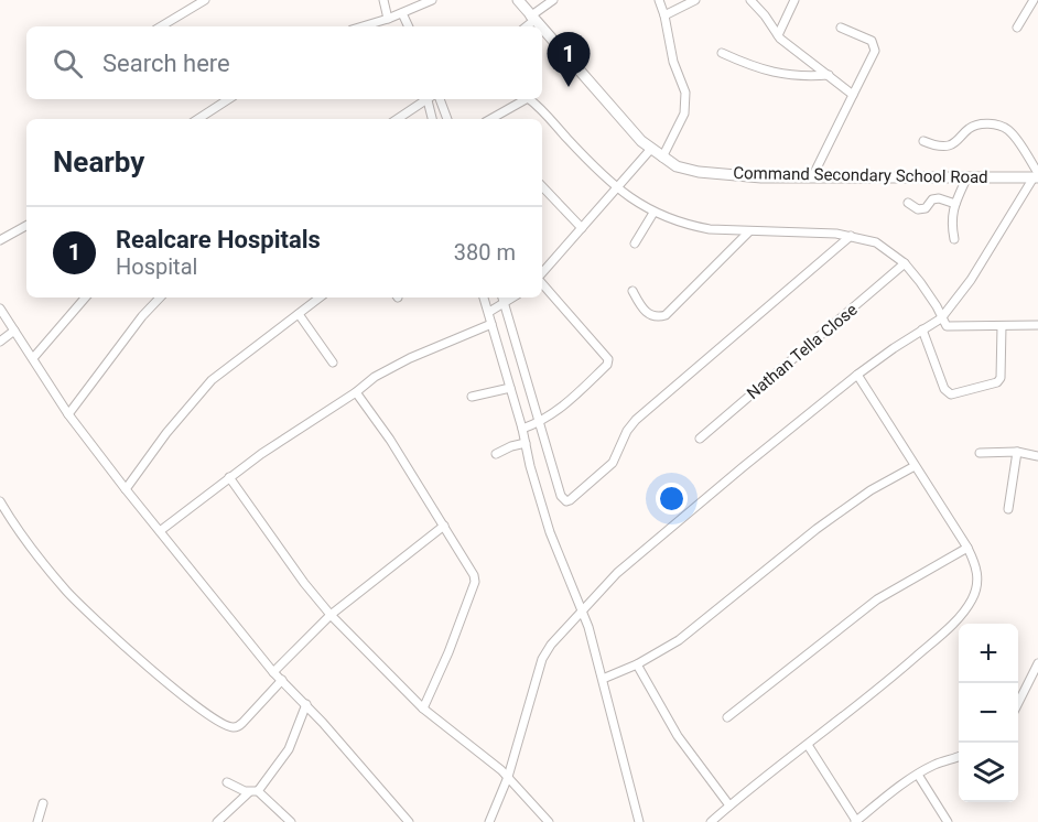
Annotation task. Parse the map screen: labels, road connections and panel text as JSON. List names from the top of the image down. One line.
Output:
{"streets":{"main road":["Command Secondary School Road"],"street":["Nathan Tella Close"]},"page":{"search":"Search here","pins":"1","heading":"Nearby","list":[{"mark":"1","name":"Realcare Hospitals","note":"Hospital","value":"380 m"}],"map_buttons":["+","−"]}}
